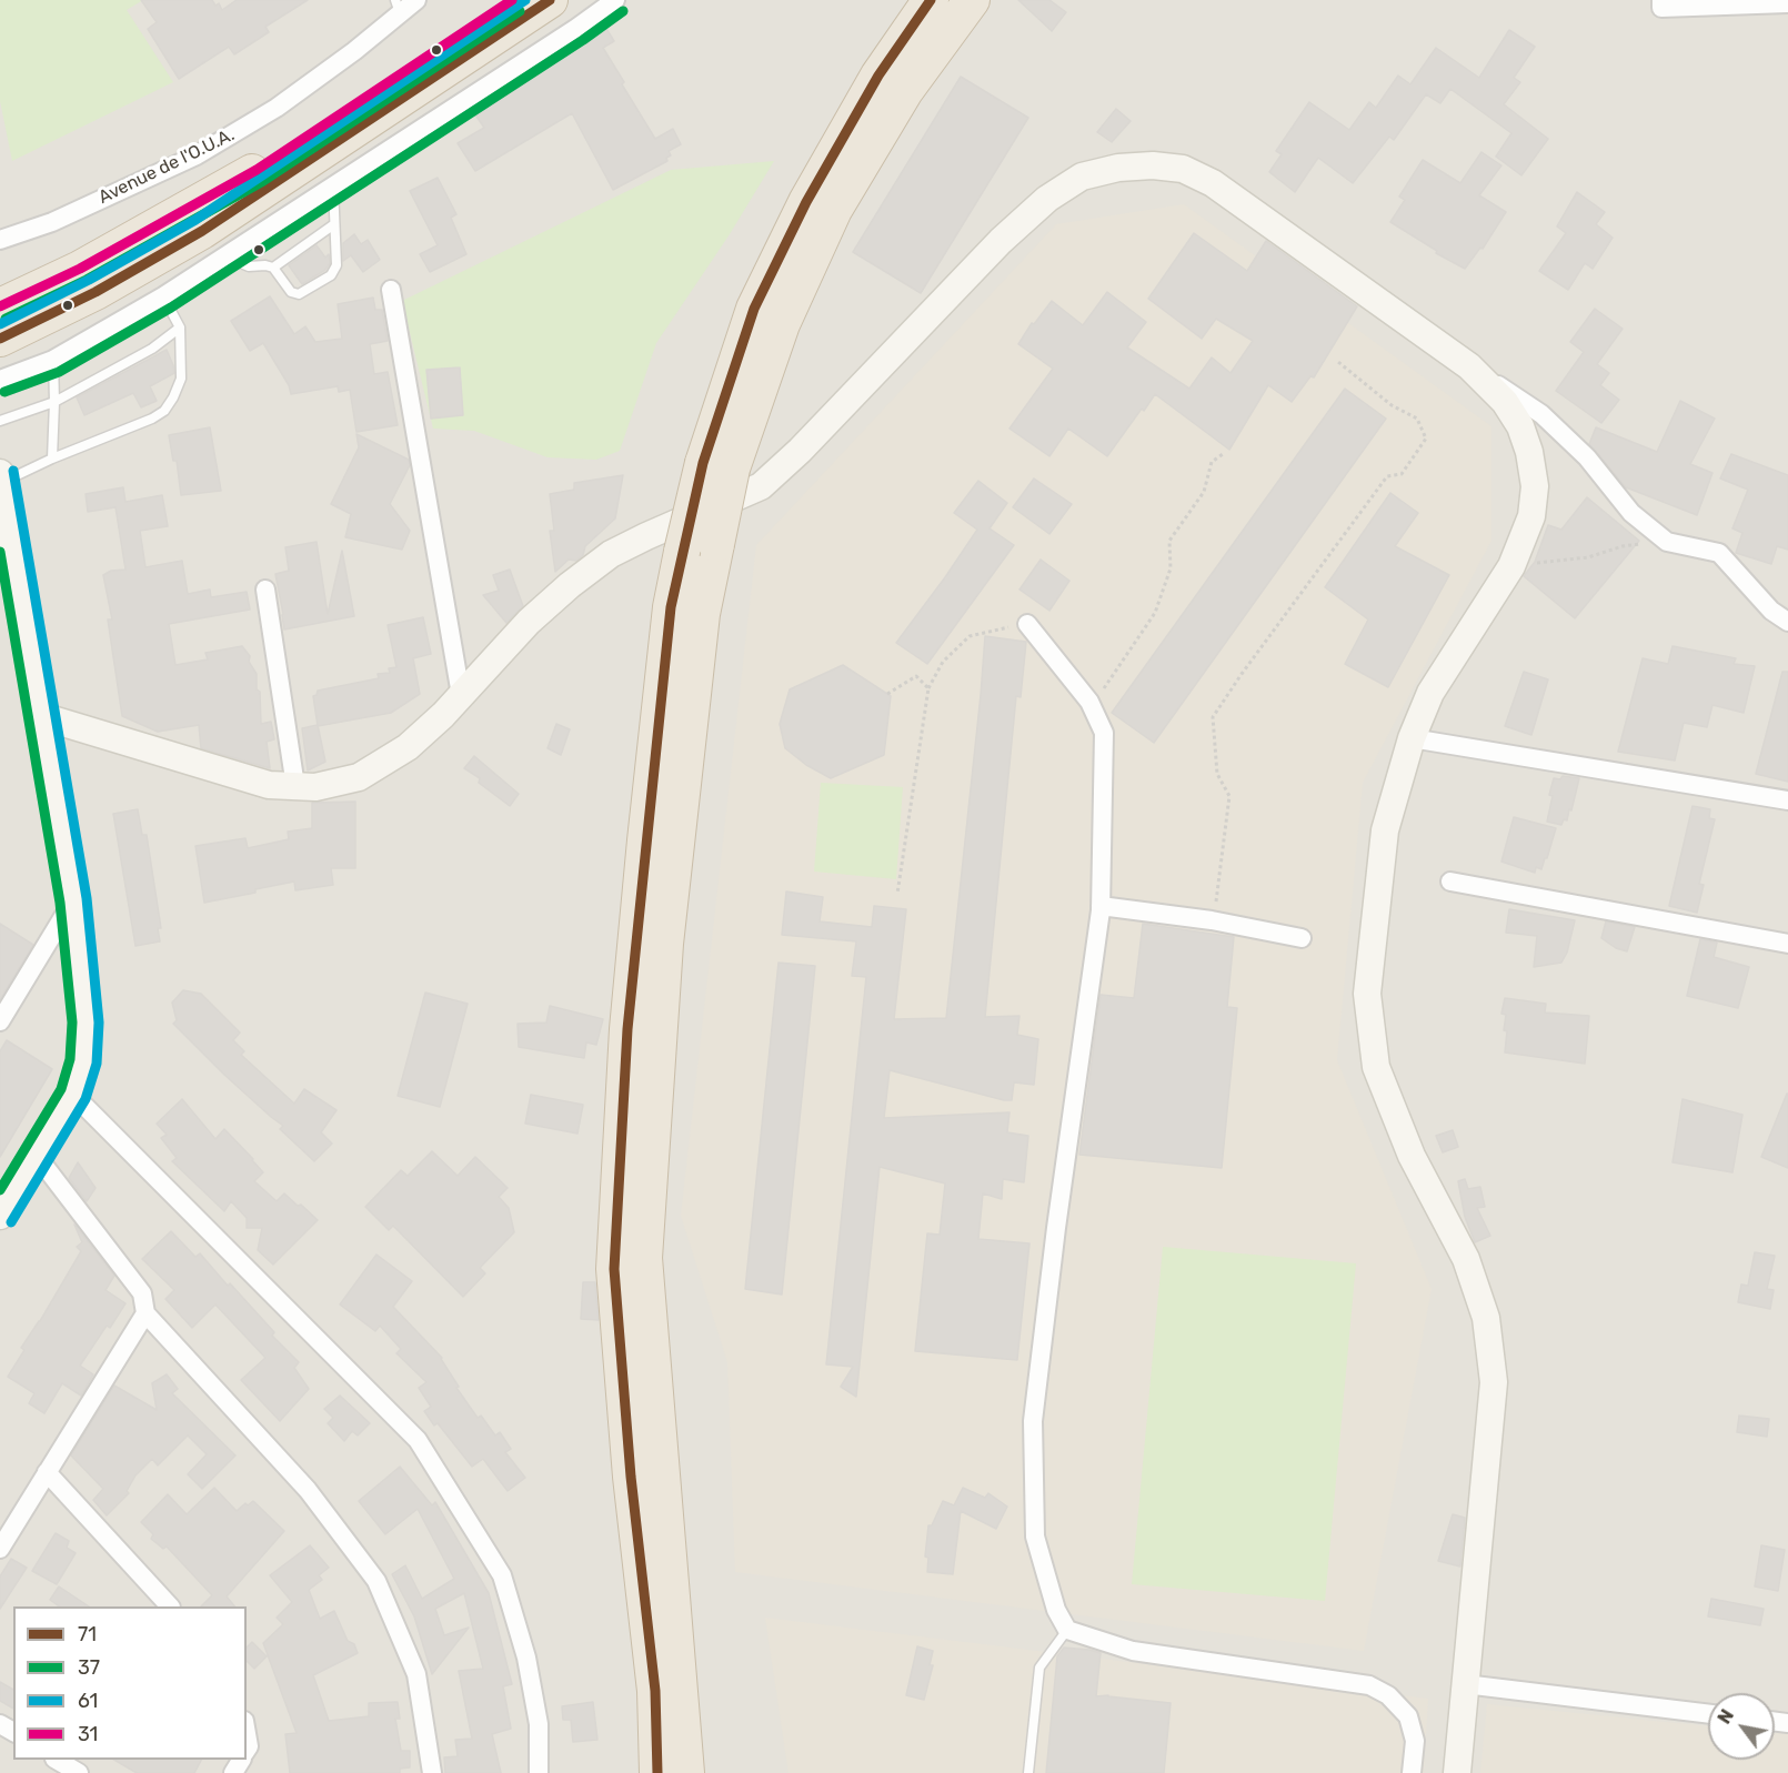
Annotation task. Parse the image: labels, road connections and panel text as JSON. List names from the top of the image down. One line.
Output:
{"streets":{"street":["Avenue de l'O.U.A."]},"lines":["transit line 71","transit line 61","transit line 31","transit line 37"],"legend":["71","37","61","31"],"north":"top left"}
